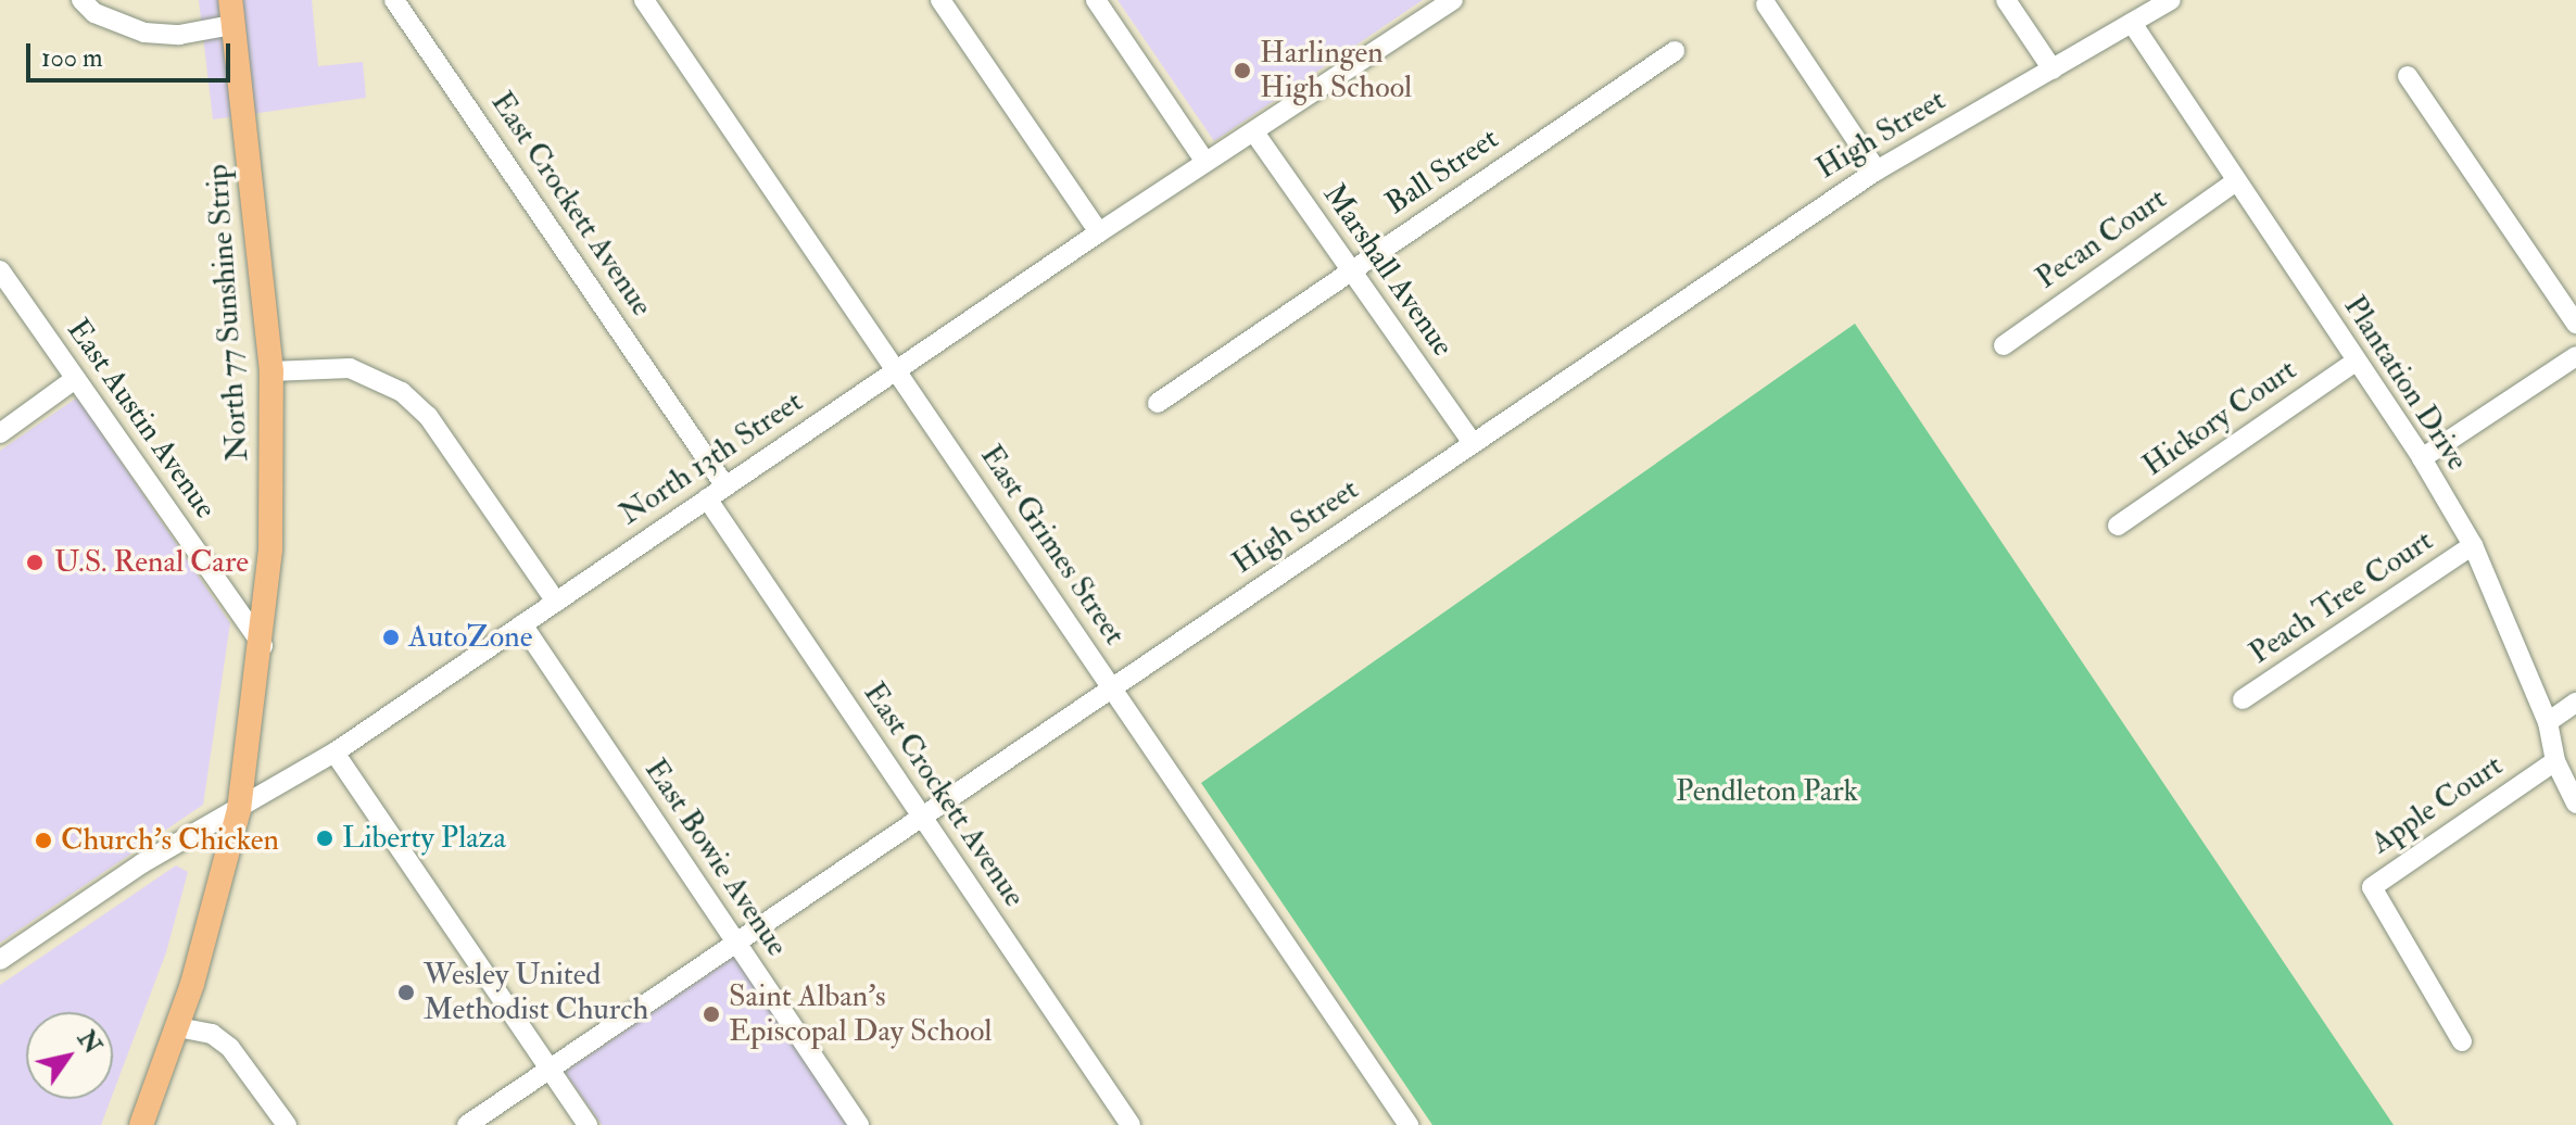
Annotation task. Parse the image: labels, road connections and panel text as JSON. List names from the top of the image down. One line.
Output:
{"streets":{"main road":["North 77 Sunshine Strip"],"street":["High Street","Ball Street","East Crockett Avenue","Pecan Court","Marshall Avenue","Plantation Drive","Hickory Court","East Austin Avenue","North 13th Street","East Grimes Street","Peach Tree Court","Apple Court","East Bowie Avenue"]},"crossings":[["High Street","East Crockett Avenue"],["High Street","Marshall Avenue"],["High Street","Plantation Drive"],["High Street","East Grimes Street"],["High Street","East Bowie Avenue"],["Ball Street","Marshall Avenue"],["East Crockett Avenue","North 13th Street"],["Pecan Court","Plantation Drive"],["Marshall Avenue","North 13th Street"],["North 77 Sunshine Strip","East Austin Avenue"],["North 77 Sunshine Strip","North 13th Street"],["Plantation Drive","Hickory Court"],["Plantation Drive","Peach Tree Court"],["Plantation Drive","Apple Court"],["North 13th Street","East Grimes Street"],["North 13th Street","East Bowie Avenue"]],"parks":["Pendleton Park"],"places":["Harlingen High School","U.S. Renal Care","AutoZone","Liberty Plaza","Church's Chicken","Wesley United Methodist Church","Saint Alban's Episcopal Day School"],"scale_bar":"100 m","north":"top right"}
